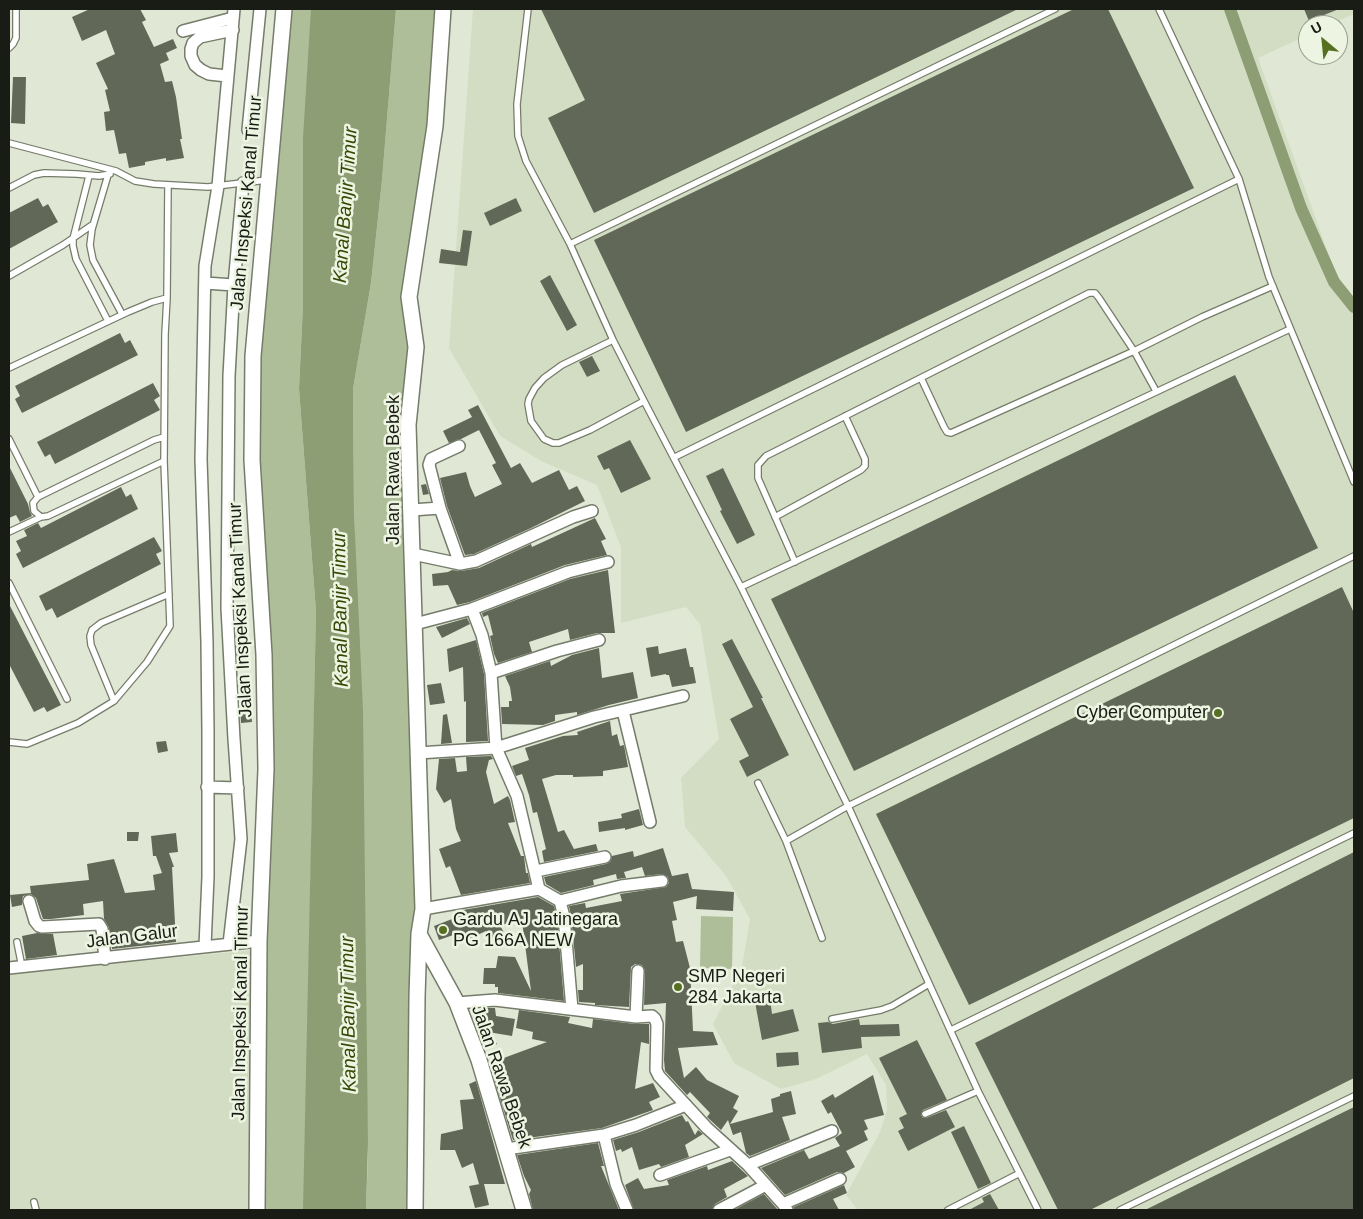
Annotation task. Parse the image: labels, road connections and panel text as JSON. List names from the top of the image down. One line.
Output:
{"streets":{"street":["Jalan Inspeksi Kanal Timur","Jalan Rawa Bebek","Jalan Galur"]},"crossings":[["Jalan Inspeksi Kanal Timur","Jalan Galur"]],"water":["Kanal Banjir Timur"],"places":["Cyber Computer","Gardu AJ Jatinegara PG 166A NEW","SMP Negeri 284 Jakarta"],"north":"top left"}
